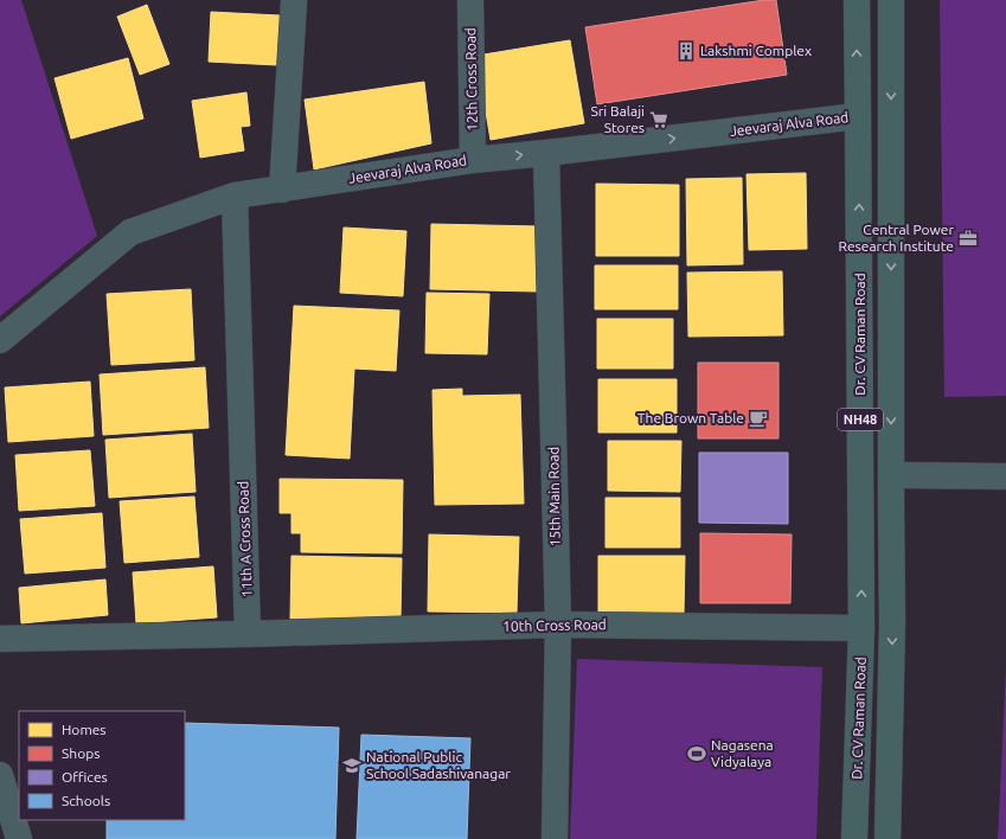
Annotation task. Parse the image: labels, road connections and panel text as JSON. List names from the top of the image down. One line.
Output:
{"streets":{"highway":["Dr. CV Raman Road","NH48"],"street":["12th Cross Road","Jeevaraj Alva Road","15th Main Road","11th A Cross Road","10th Cross Road"]},"crossings":[["12th Cross Road","Jeevaraj Alva Road"],["Jeevaraj Alva Road","Dr. CV Raman Road"],["Jeevaraj Alva Road","15th Main Road"],["Jeevaraj Alva Road","11th A Cross Road"],["Dr. CV Raman Road","10th Cross Road"],["15th Main Road","10th Cross Road"],["11th A Cross Road","10th Cross Road"]],"one_way":["Jeevaraj Alva Road"],"places":{"building":["Lakshmi Complex"],"supermarket":["Sri Balaji Stores"],"office":["Central Power Research Institute"],"cafe":["The Brown Table"],"sports":["Nagasena Vidyalaya"],"school or university":["National Public School Sadashivanagar"]},"legend":["Homes","Shops","Offices","Schools"]}
